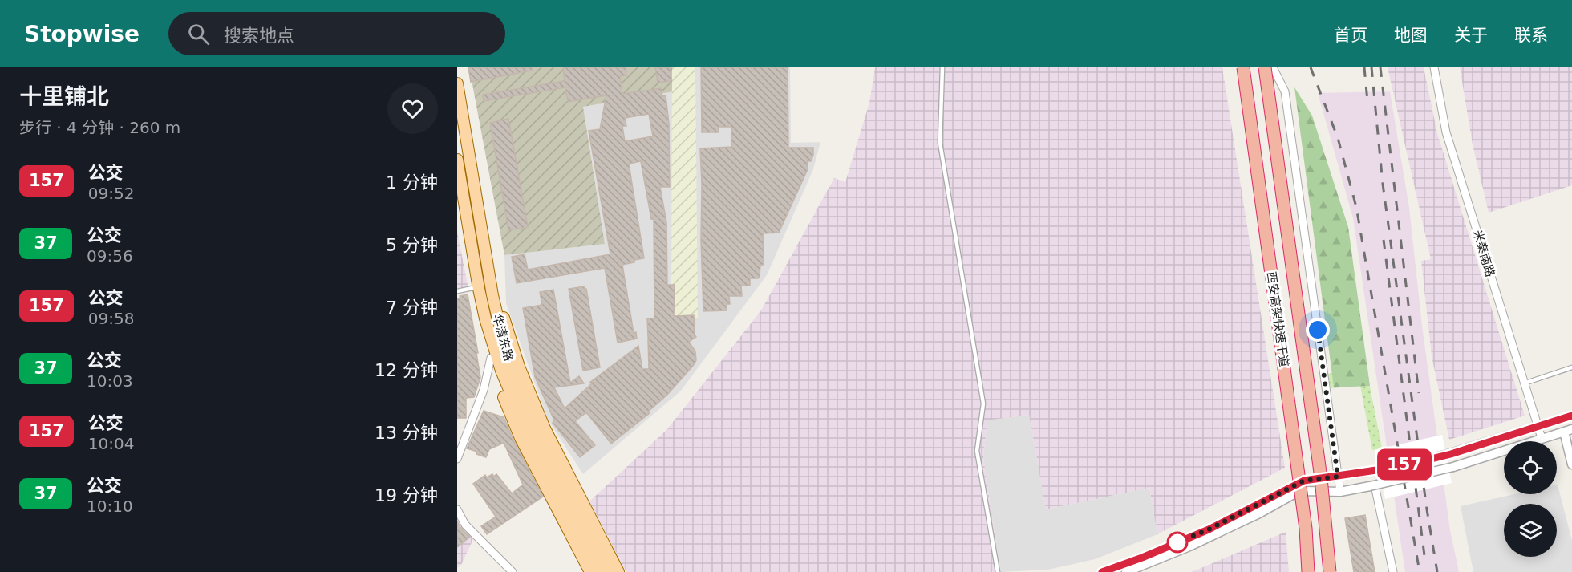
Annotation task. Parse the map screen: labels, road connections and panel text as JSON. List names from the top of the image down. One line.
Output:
{"streets":{"highway":["西安高架快速干道"],"main road":["华清东路"],"street":["米秦南路"]},"lines":["bus line 157"],"page":{"header":"Stopwise","search":"搜索地点","nav":["首页","地图","关于","联系"],"heading":["十里铺北","步行 · 4 分钟 · 260 m"],"on_map":"157","list":[{"mark":"157","name":"公交","note":"09:52","value":"1 分钟"},{"mark":"37","name":"公交","note":"09:56","value":"5 分钟"},{"mark":"157","name":"公交","note":"09:58","value":"7 分钟"},{"mark":"37","name":"公交","note":"10:03","value":"12 分钟"},{"mark":"157","name":"公交","note":"10:04","value":"13 分钟"},{"mark":"37","name":"公交","note":"10:10","value":"19 分钟"}]}}
